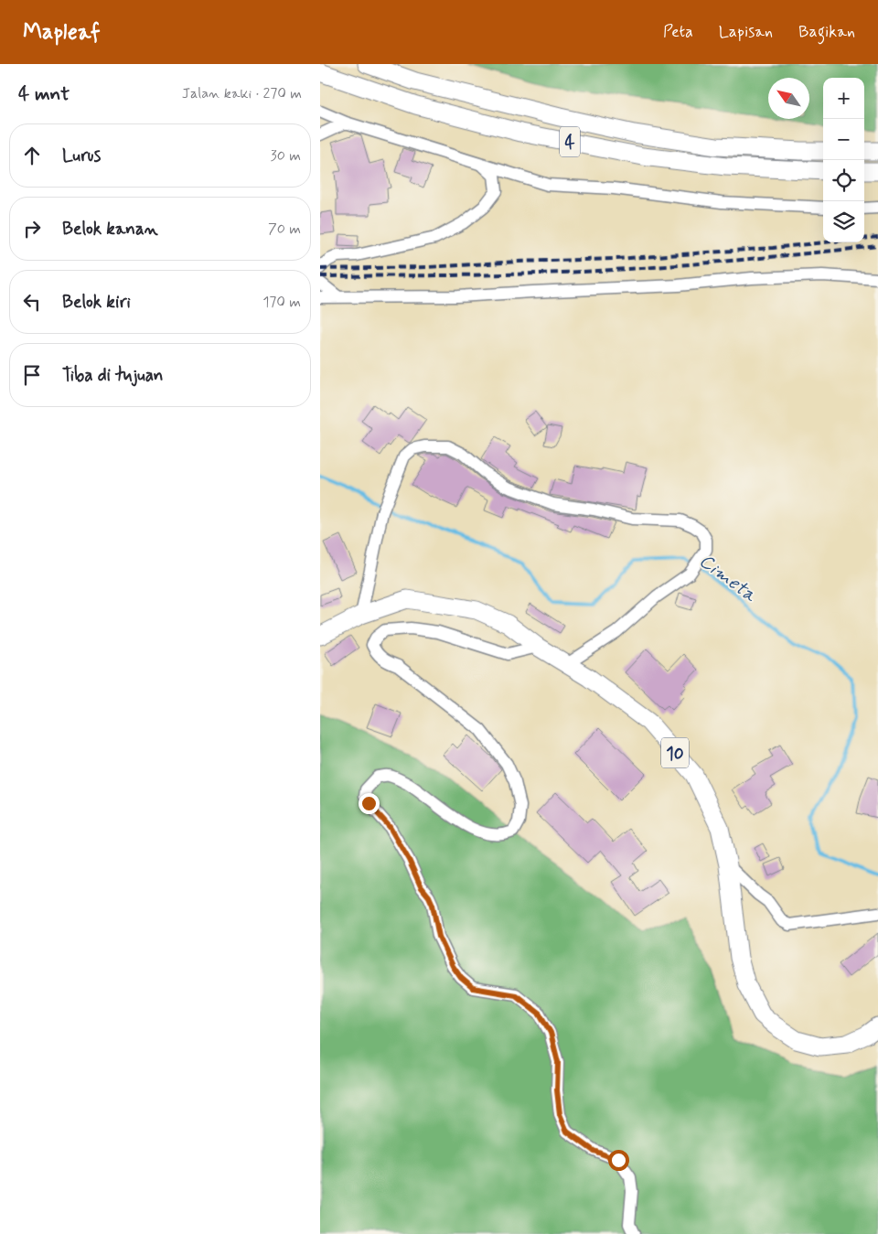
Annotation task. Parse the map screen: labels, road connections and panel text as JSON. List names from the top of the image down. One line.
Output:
{"streets":{"highway":["4","10"]},"water":["Cimeta"],"north":"top left","page":{"header":"Mapleaf","nav":["Peta","Lapisan","Bagikan"],"heading":["4 mnt","Jalan kaki · 270 m"],"map_buttons":["+","−"],"list":[["Lurus","30 m"],["Belok kanan","70 m"],["Belok kiri","170 m"],"Tiba di tujuan"]}}
